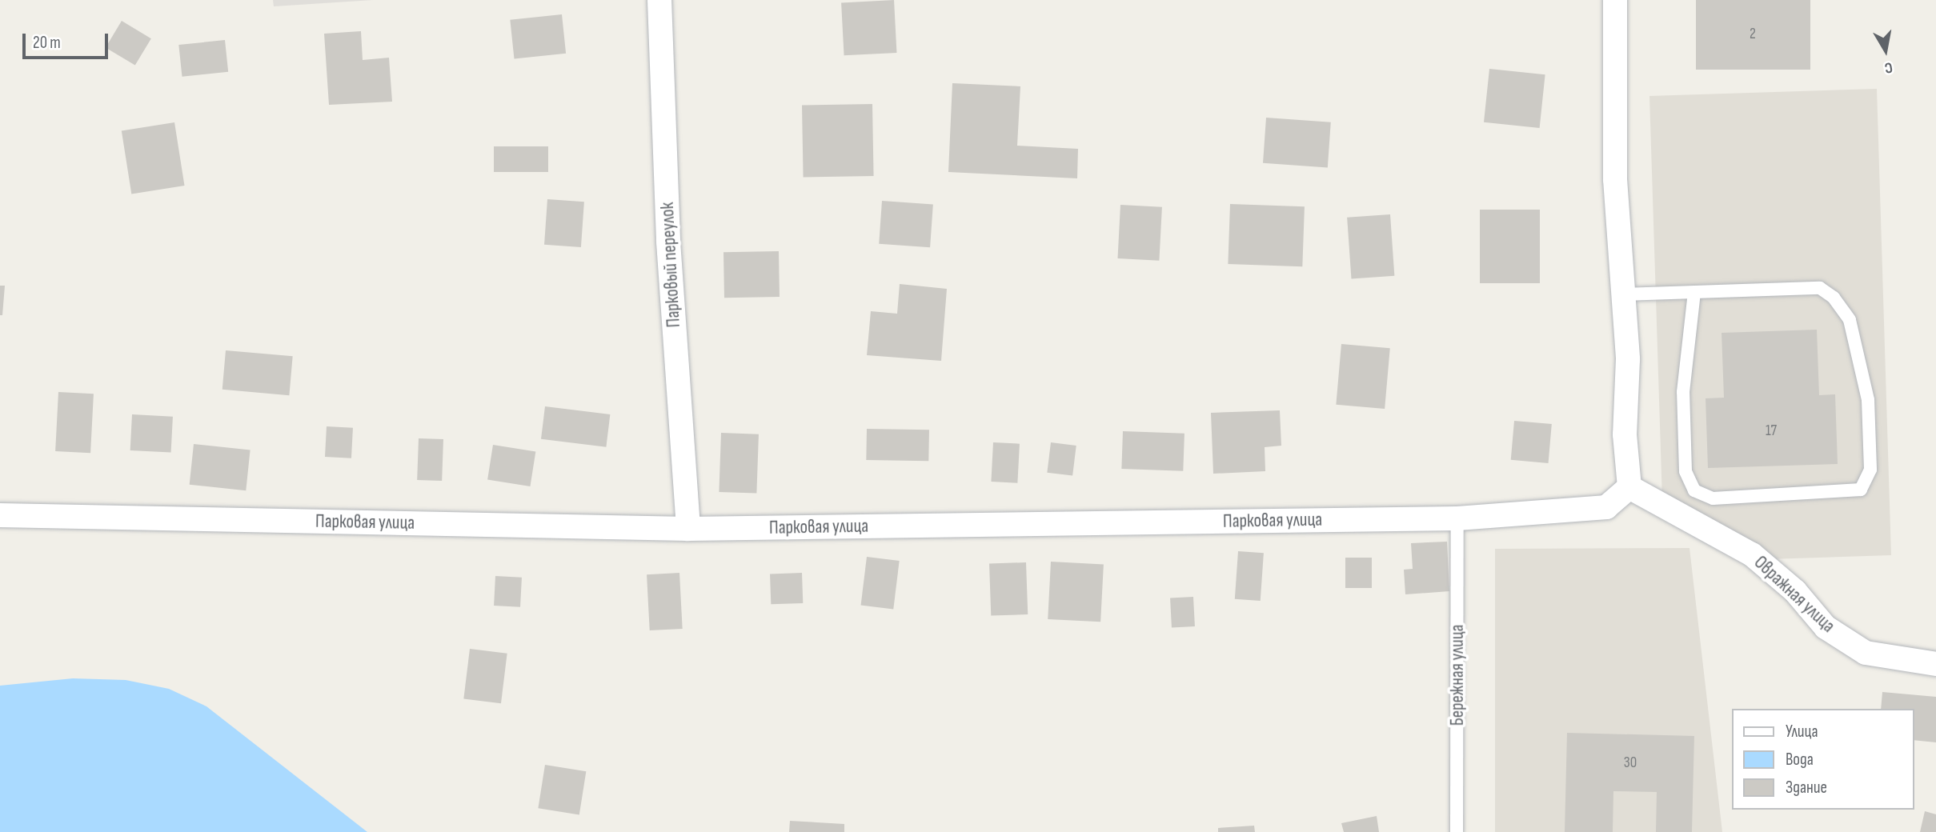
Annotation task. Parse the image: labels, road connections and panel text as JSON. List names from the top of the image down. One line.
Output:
{"streets":{"street":["Парковый переулок","Парковая улица","Овражная улица"],"lane":["Бережная улица"]},"crossings":[["Парковый переулок","Парковая улица"],["Парковая улица","Овражная улица"],["Парковая улица","Бережная улица"]],"house_numbers":["2","17","30"],"legend":["Улица","Вода","Здание"],"scale_bar":"20 m","north":"bottom"}
